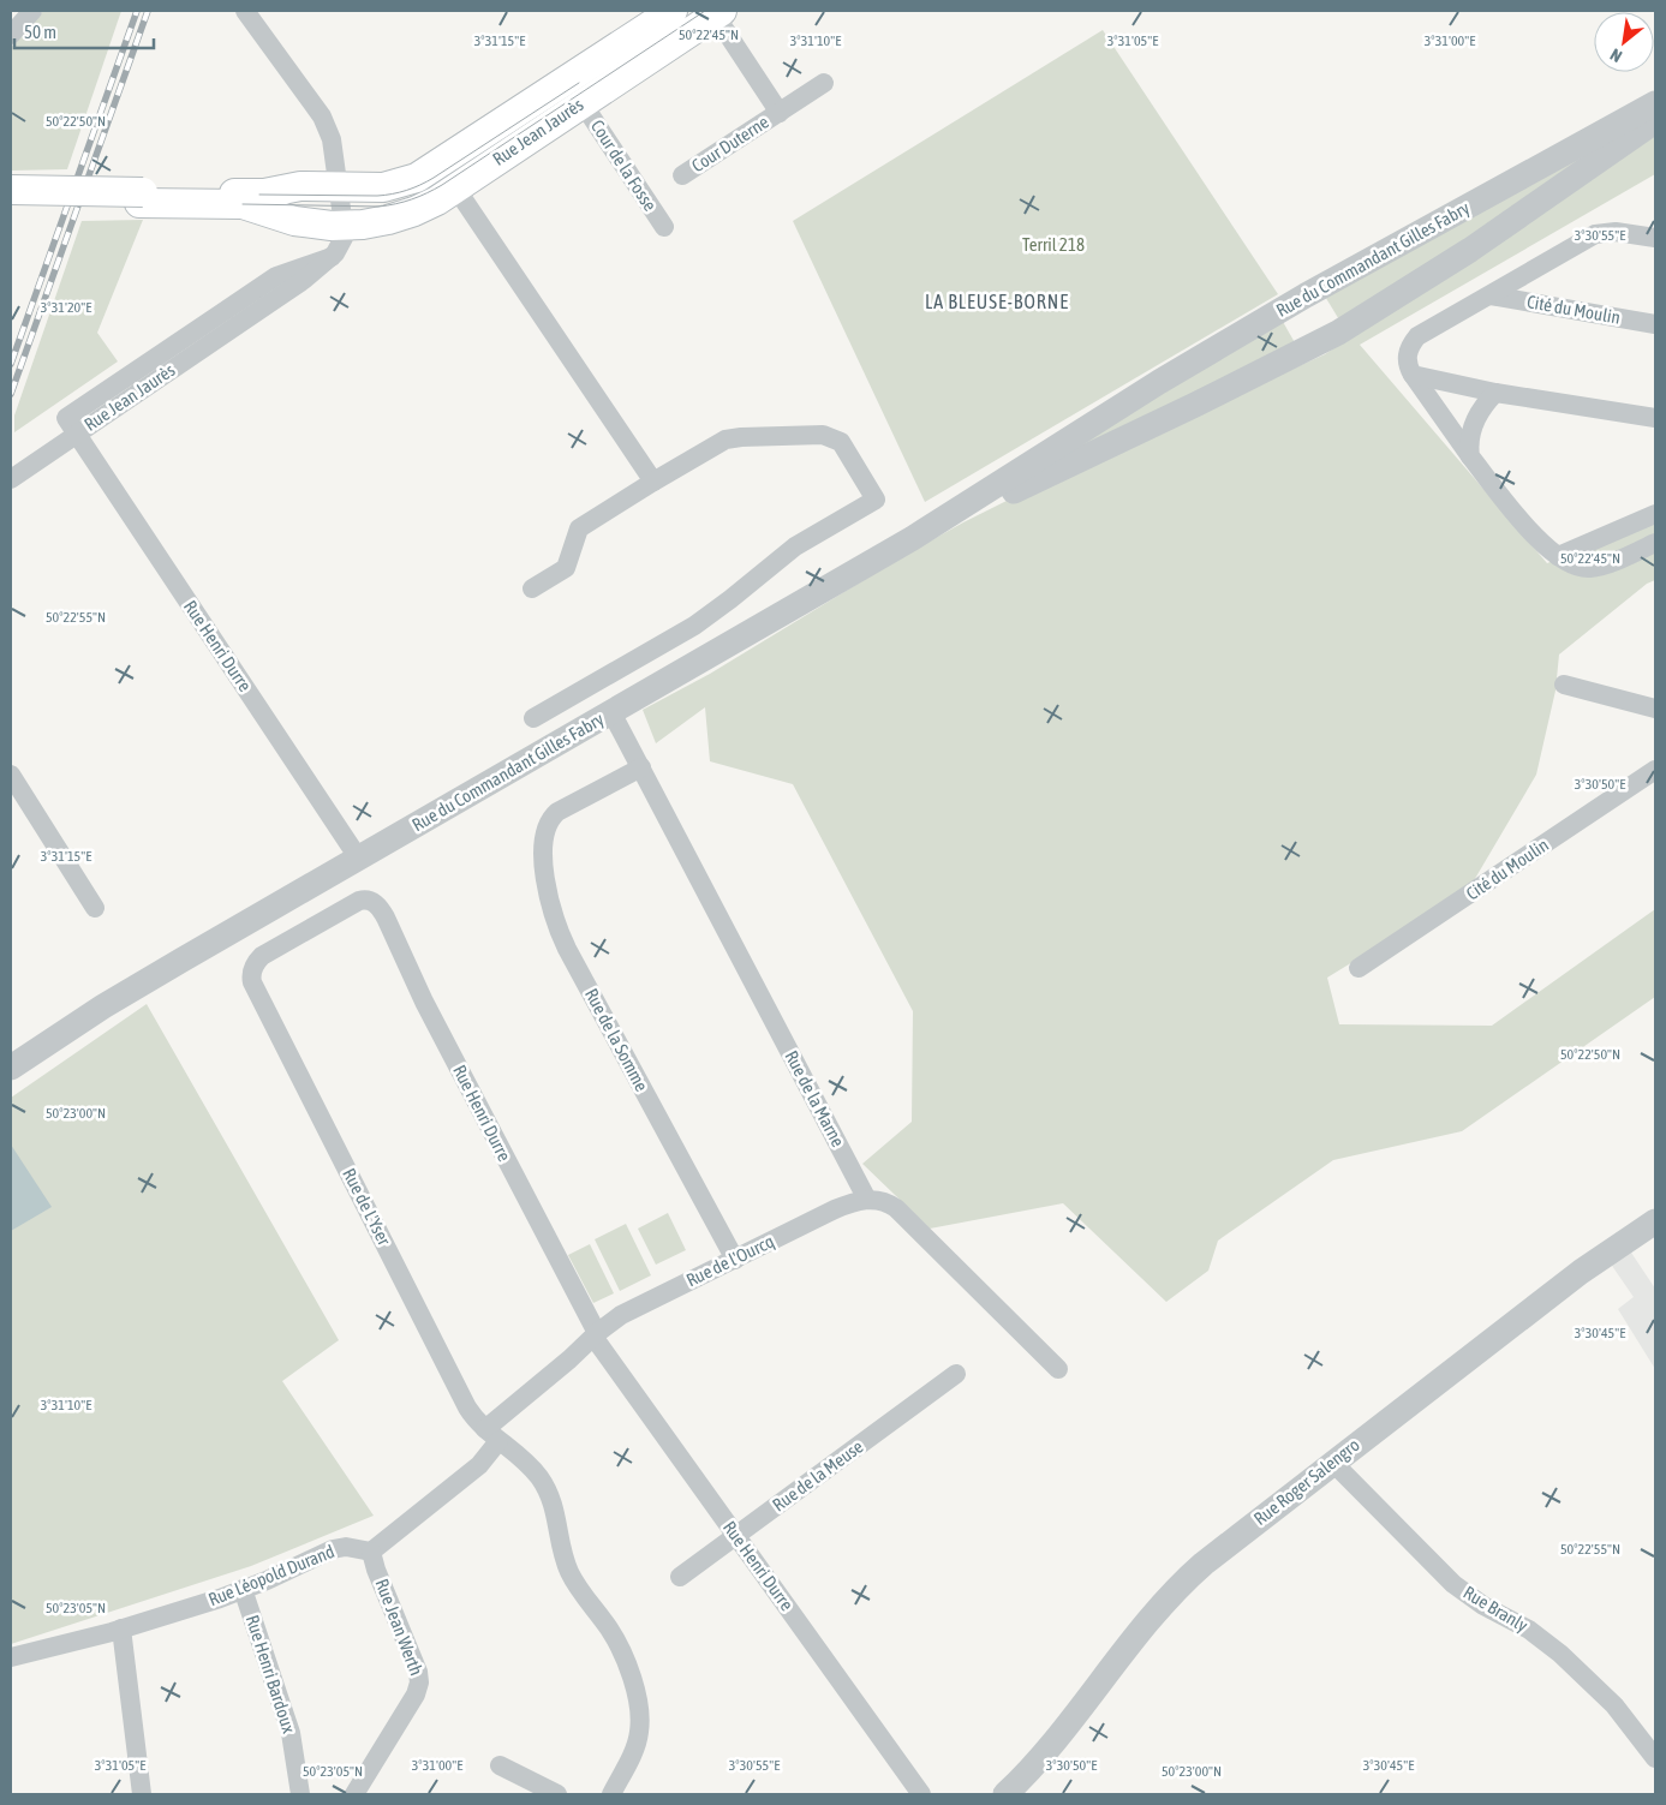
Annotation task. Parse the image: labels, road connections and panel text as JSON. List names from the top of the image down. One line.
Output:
{"streets":{"main road":["Rue Jean Jaurès"],"street":["Cour Duterne","Cour de la Fosse","Rue du Commandant Gilles Fabry","Cité du Moulin","Rue Henri Durre","Rue de la Somme","Rue de la Marne","Rue de L'Yser","Rue de l'Ourcq","Rue de la Meuse","Rue Roger Salengro","Rue Léopold Durand","Rue Branly","Rue Jean Werth","Rue Henri Bardoux"]},"crossings":[["Rue Jean Jaurès","Cour Duterne"],["Rue Jean Jaurès","Cour de la Fosse"],["Rue Jean Jaurès","Rue Henri Durre"],["Rue du Commandant Gilles Fabry","Rue Henri Durre"],["Rue du Commandant Gilles Fabry","Rue de la Marne"],["Rue Henri Durre","Rue de L'Yser"],["Rue Henri Durre","Rue de l'Ourcq"],["Rue Henri Durre","Rue de la Meuse"],["Rue de la Somme","Rue de la Marne"],["Rue de la Somme","Rue de l'Ourcq"],["Rue de la Marne","Rue de l'Ourcq"],["Rue de L'Yser","Rue de l'Ourcq"],["Rue Roger Salengro","Rue Branly"],["Rue Léopold Durand","Rue Jean Werth"],["Rue Léopold Durand","Rue Henri Bardoux"]],"districts":["LA BLEUSE-BORNE"],"parks":["Terril 218"],"scale_bar":"50 m","north":"bottom left","coordinates":["50°22'45\"N","3°31'10\"E","3°31'05\"E","3°31'15\"E","3°31'00\"E","50°22'50\"N","3°30'55\"E","3°31'20\"E","50°22'55\"N","3°30'50\"E","50°23'00\"N","3°30'45\"E","50°23'05\"N"]}
